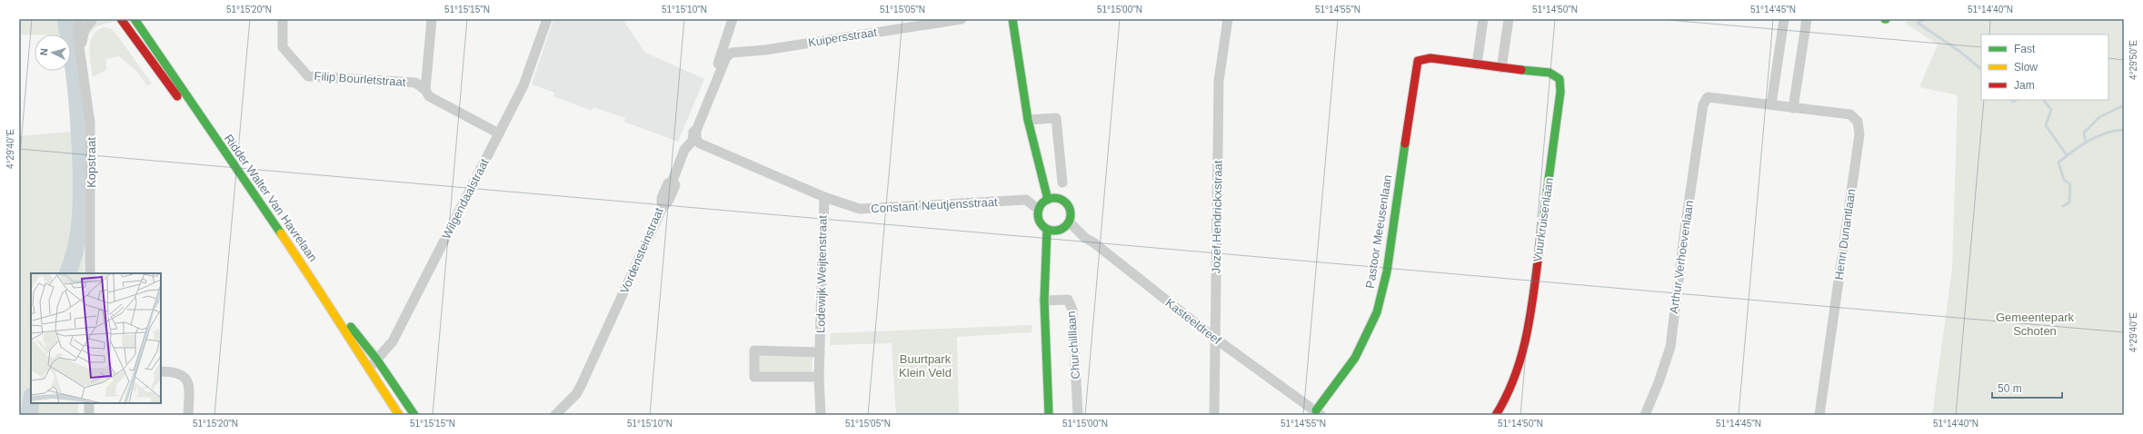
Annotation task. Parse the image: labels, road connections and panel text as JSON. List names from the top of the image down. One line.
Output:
{"streets":{"street":["Kuipersstraat","Filip Bourletstraat","Kopstraat","Ridder Walter Van Havrelaan","Wilgendaalstraat","Constant Neutjensstraat","Jozef Hendrickxstraat","Vuurkruisenlaan","Pastoor Meeusenlaan","Henri Dunantlaan","Vordensteinstraat","Arthur Verhoevenlaan","Lodewijk Weijtenstraat","Kasteeldreef","Churchilllaan"]},"crossings":[["Kuipersstraat","Constant Neutjensstraat"],["Filip Bourletstraat","Wilgendaalstraat"],["Ridder Walter Van Havrelaan","Wilgendaalstraat"],["Constant Neutjensstraat","Lodewijk Weijtenstraat"],["Constant Neutjensstraat","Kasteeldreef"],["Jozef Hendrickxstraat","Kasteeldreef"],["Vuurkruisenlaan","Pastoor Meeusenlaan"],["Pastoor Meeusenlaan","Kasteeldreef"],["Henri Dunantlaan","Arthur Verhoevenlaan"]],"parks":["Gemeentepark Schoten","Buurtpark Klein Veld"],"legend":["Fast","Slow","Jam"],"scale_bar":"50 m","north":"left","coordinates":["51°15'20\"N","51°15'15\"N","51°15'10\"N","51°15'05\"N","51°15'00\"N","51°14'55\"N","51°14'50\"N","51°14'45\"N","51°14'40\"N","4°29'50\"E","4°29'40\"E"]}
